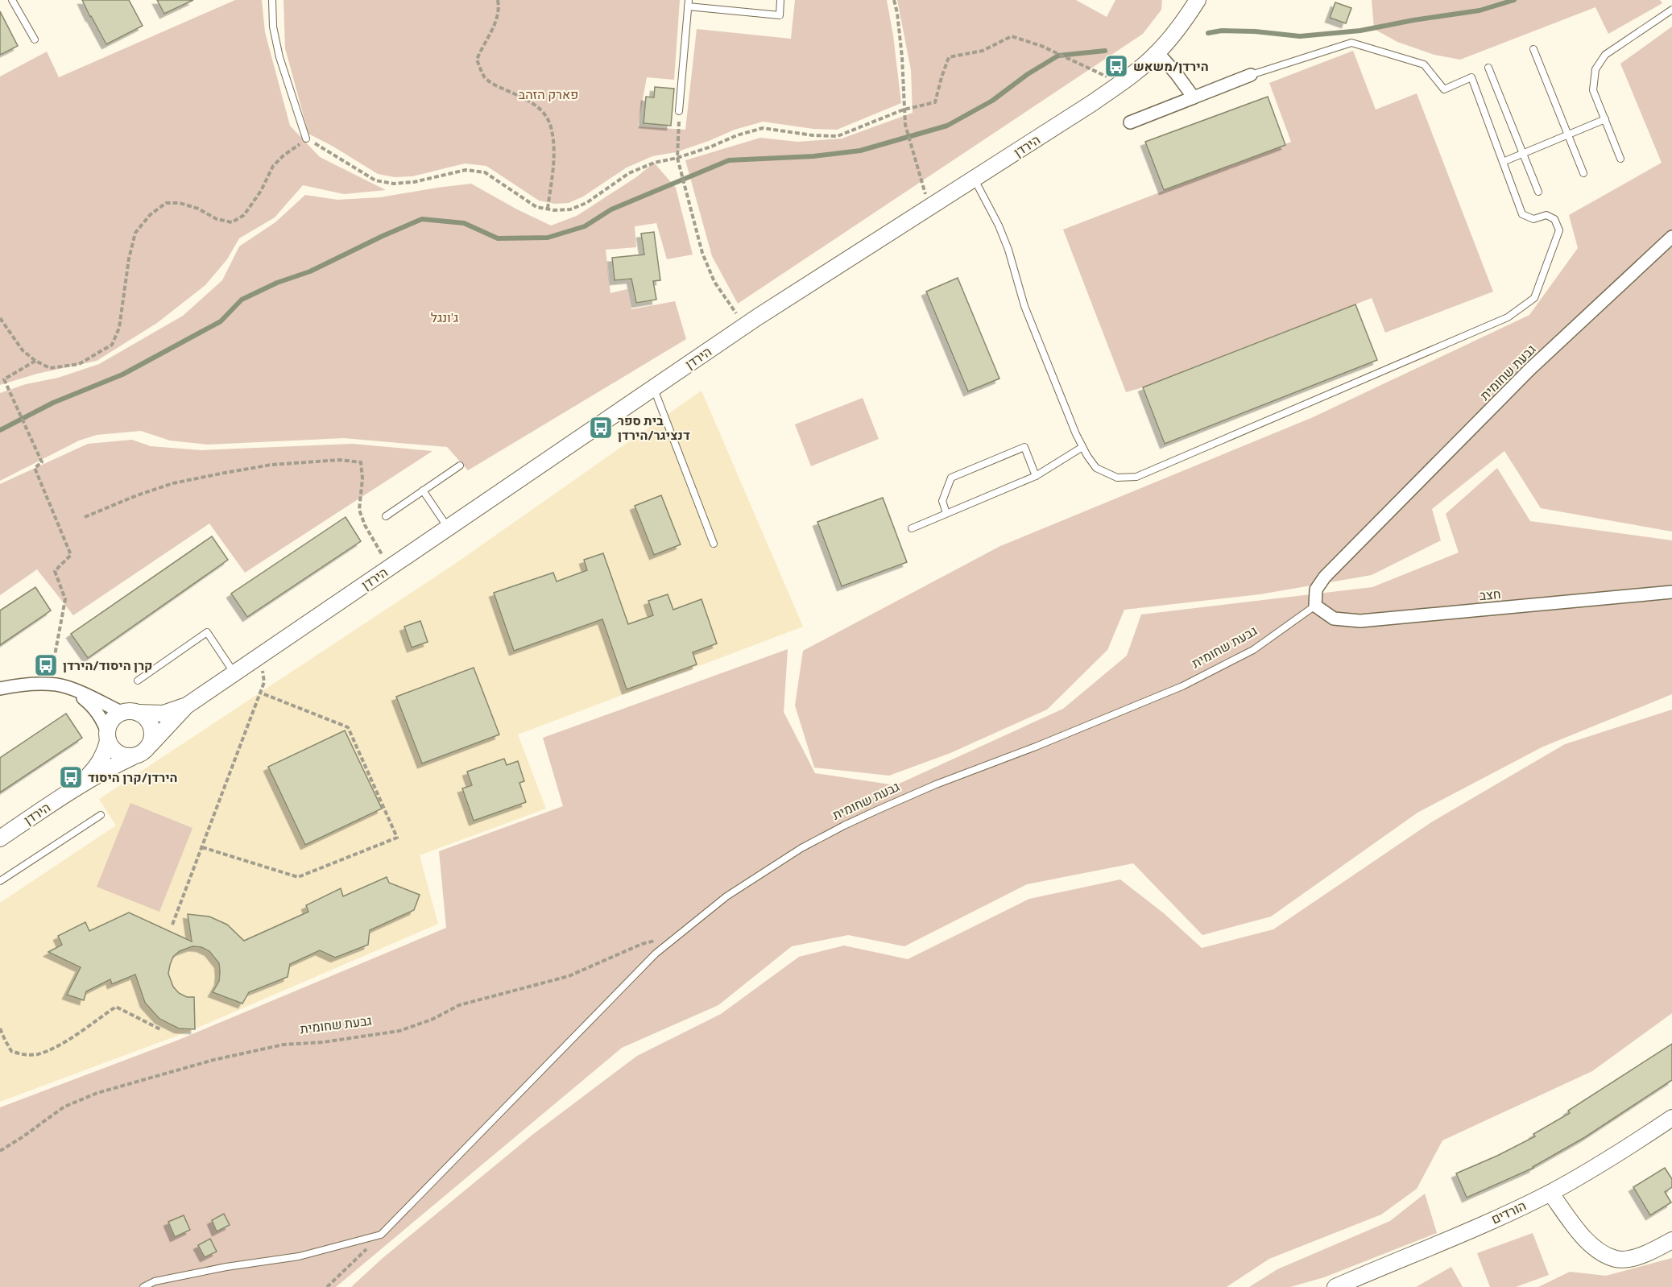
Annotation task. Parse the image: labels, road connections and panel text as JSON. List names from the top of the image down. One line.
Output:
{"streets":{"street":["הירדן","גבעת שחומית","חצב","הורדים"]},"crossings":[["גבעת שחומית","חצב"]],"parks":["פארק הזהב","ג'ונגל"],"places":{"bus stop":["הירדן/משאש","בית ספר דנציגר/הירדן","קרן היסוד/הירדן","הירדן/קרן היסוד"]}}
